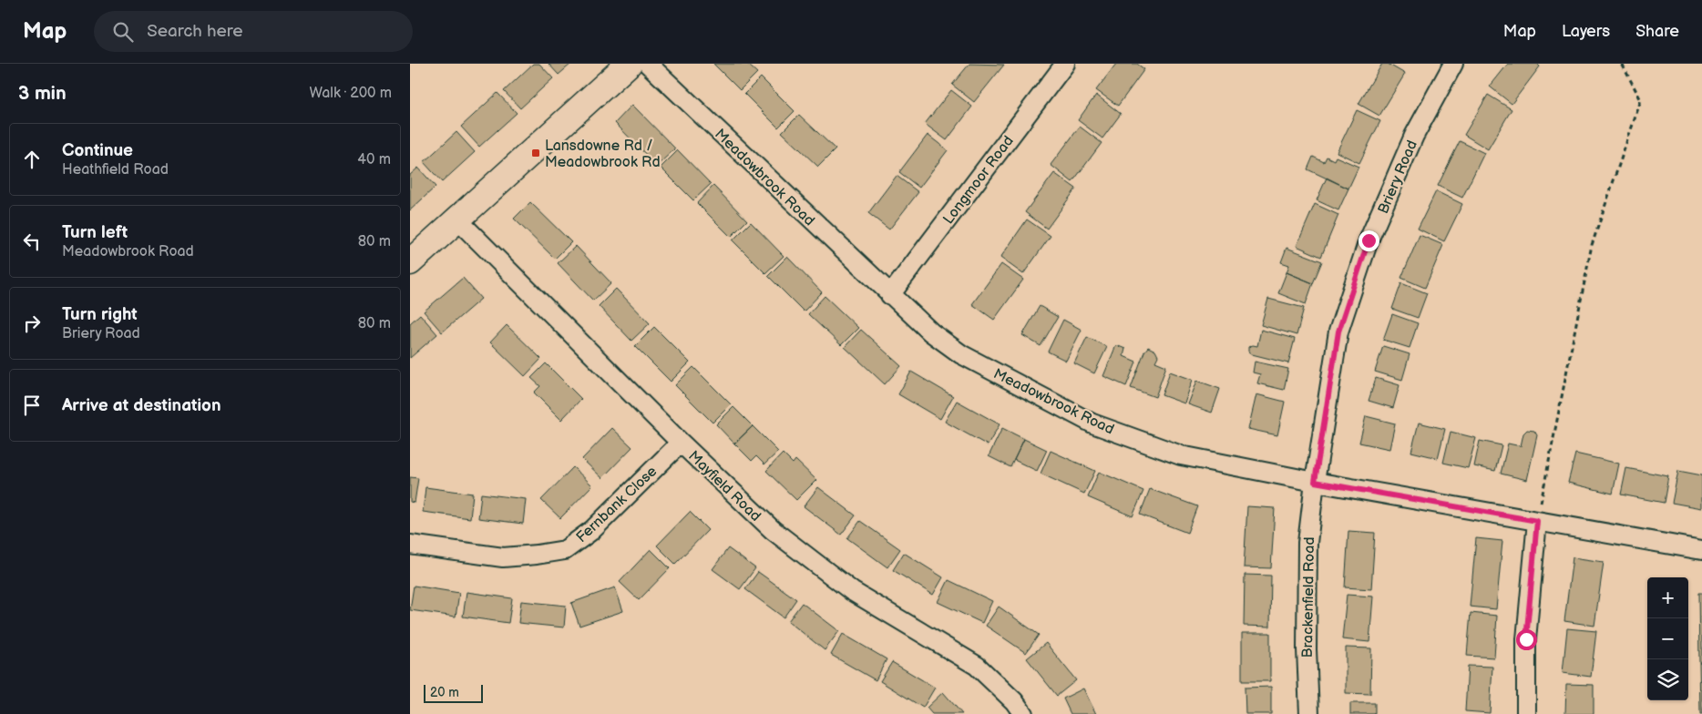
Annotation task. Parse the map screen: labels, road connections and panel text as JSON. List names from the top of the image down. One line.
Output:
{"streets":{"street":["Meadowbrook Road","Briery Road","Longmoor Road","Mayfield Road","Fernbank Close","Brackenfield Road"]},"crossings":[["Meadowbrook Road","Briery Road"],["Meadowbrook Road","Longmoor Road"],["Meadowbrook Road","Brackenfield Road"],["Briery Road","Brackenfield Road"],["Mayfield Road","Fernbank Close"]],"places":{"transit":["Lansdowne Rd / Meadowbrook Rd"]},"scale_bar":"20 m","page":{"header":"Map","search":"Search here","nav":["Map","Layers","Share"],"heading":["3 min","Walk · 200 m"],"list":[["Continue","Heathfield Road","40 m"],["Turn left","Meadowbrook Road","80 m"],["Turn right","Briery Road","80 m"],"Arrive at destination"],"map_buttons":["+","−"],"scale":"20 m"}}
